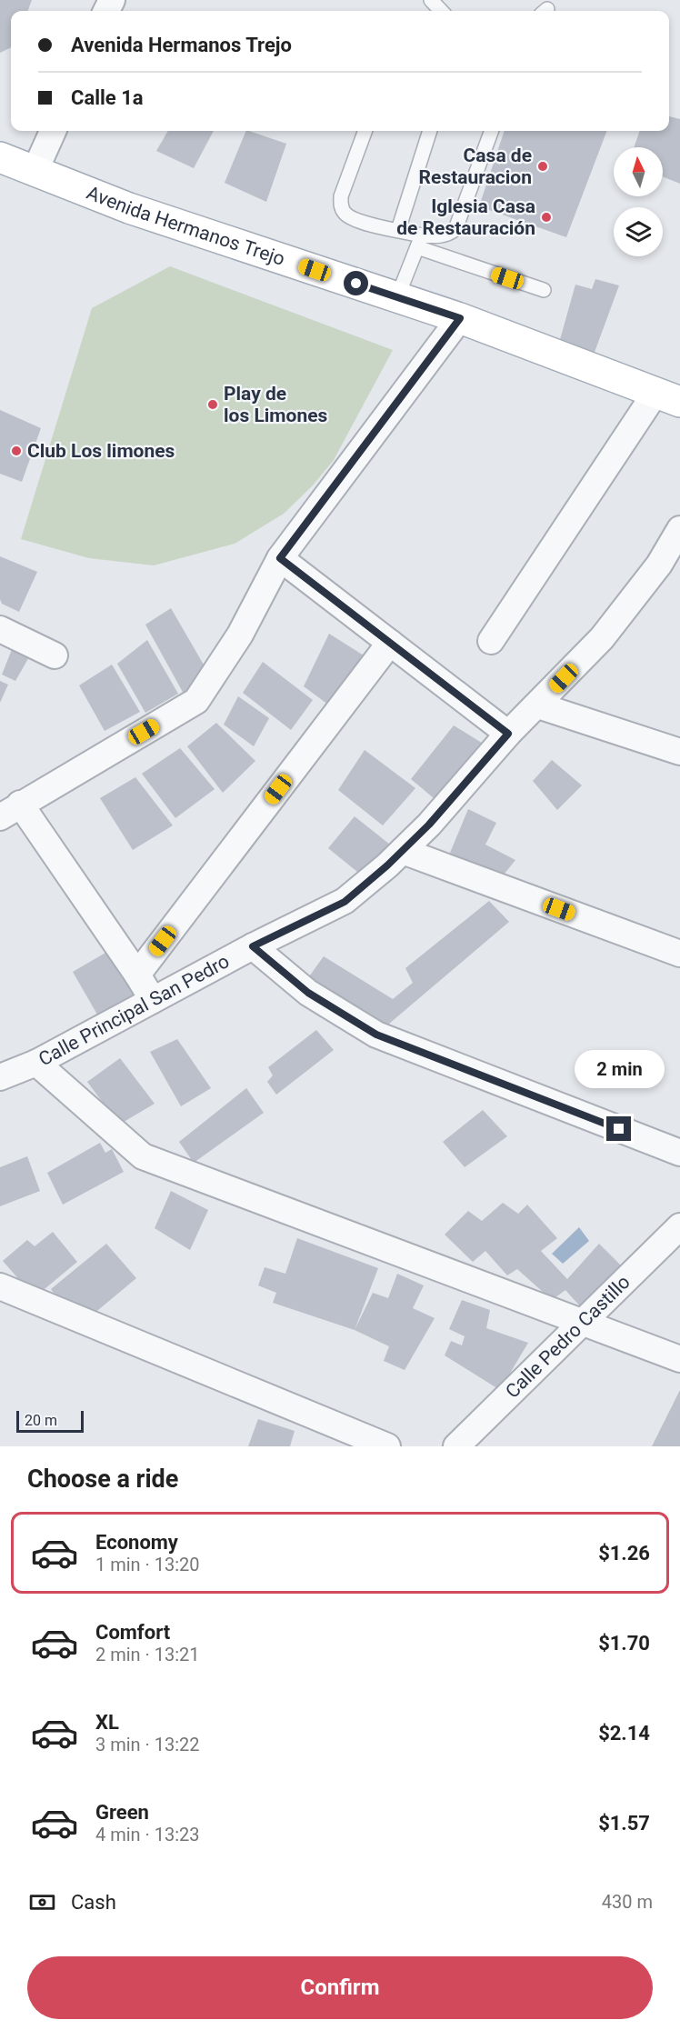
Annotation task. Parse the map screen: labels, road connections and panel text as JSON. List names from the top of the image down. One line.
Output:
{"streets":{"main road":["Avenida Hermanos Trejo"],"street":["Calle Principal San Pedro","Calle Pedro Castillo"]},"places":["Casa de Restauracion","Iglesia Casa de Restauración","Play de los Limones","Club Los limones"],"scale_bar":"20 m","north":"top","page":{"banner":["Avenida Hermanos Trejo","Calle 1a"],"bubble":"2 min","scale":"20 m","heading":"Choose a ride","list":[{"name":"Economy","note":"1 min · 13:20","value":"$1.26"},{"name":"Comfort","note":"2 min · 13:21","value":"$1.70"},{"name":"XL","note":"3 min · 13:22","value":"$2.14"},{"name":"Green","note":"4 min · 13:23","value":"$1.57"}],"pay":["Cash","430 m"],"buttons":"Confirm"}}
